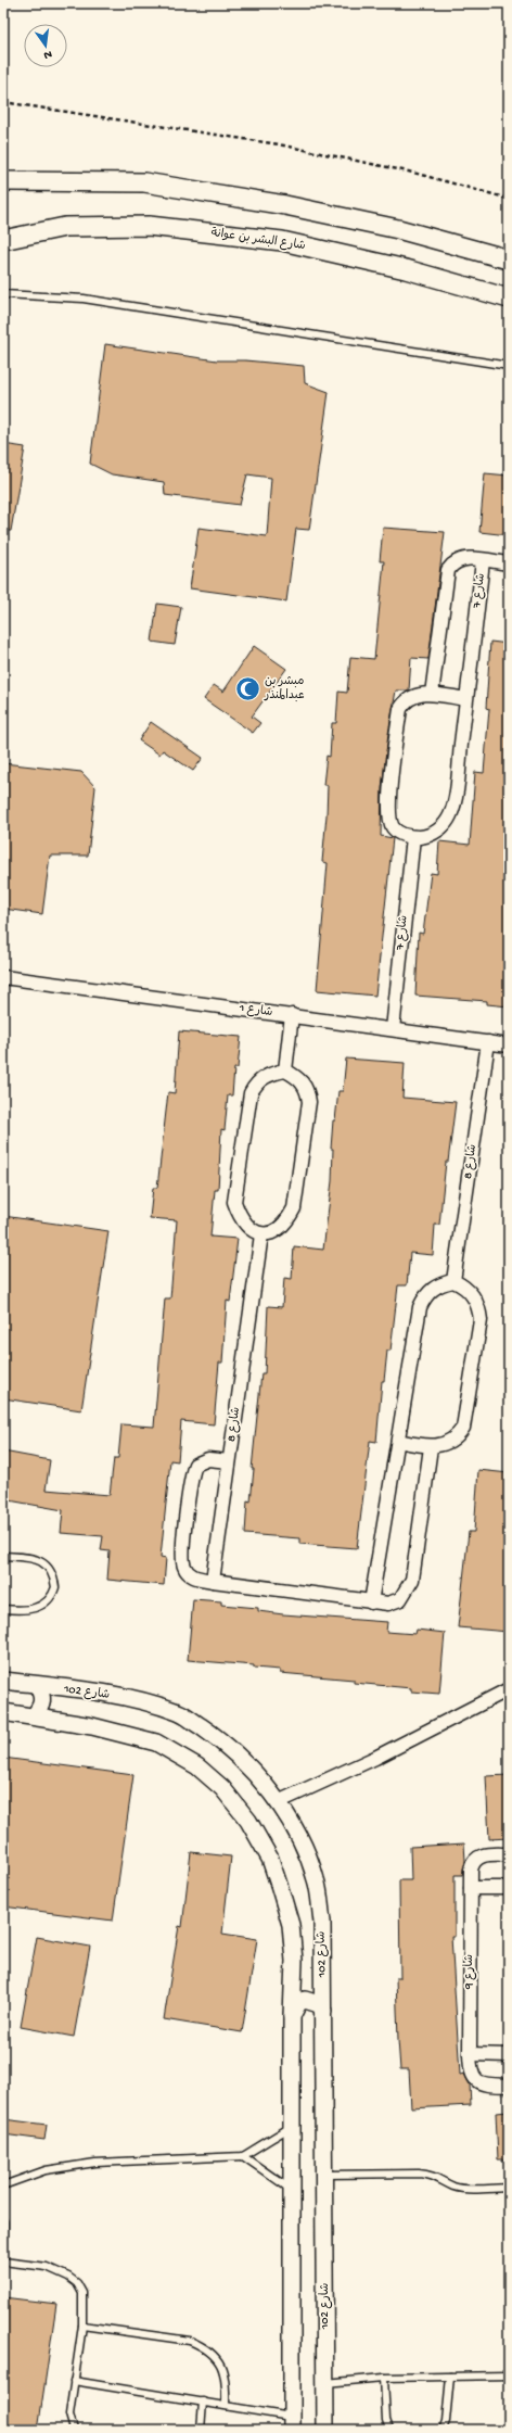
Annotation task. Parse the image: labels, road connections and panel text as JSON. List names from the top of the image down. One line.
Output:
{"streets":{"main road":["شارع البشر بن عوانة"],"street":["شارع 7","شارع 1","شارع 8","شارع 102","شارع 9"]},"crossings":[["شارع 7","شارع 1"],["شارع 1","شارع 8"]],"places":{"mosque":["مبشر بن عبدالمنذر"]},"north":"bottom"}
